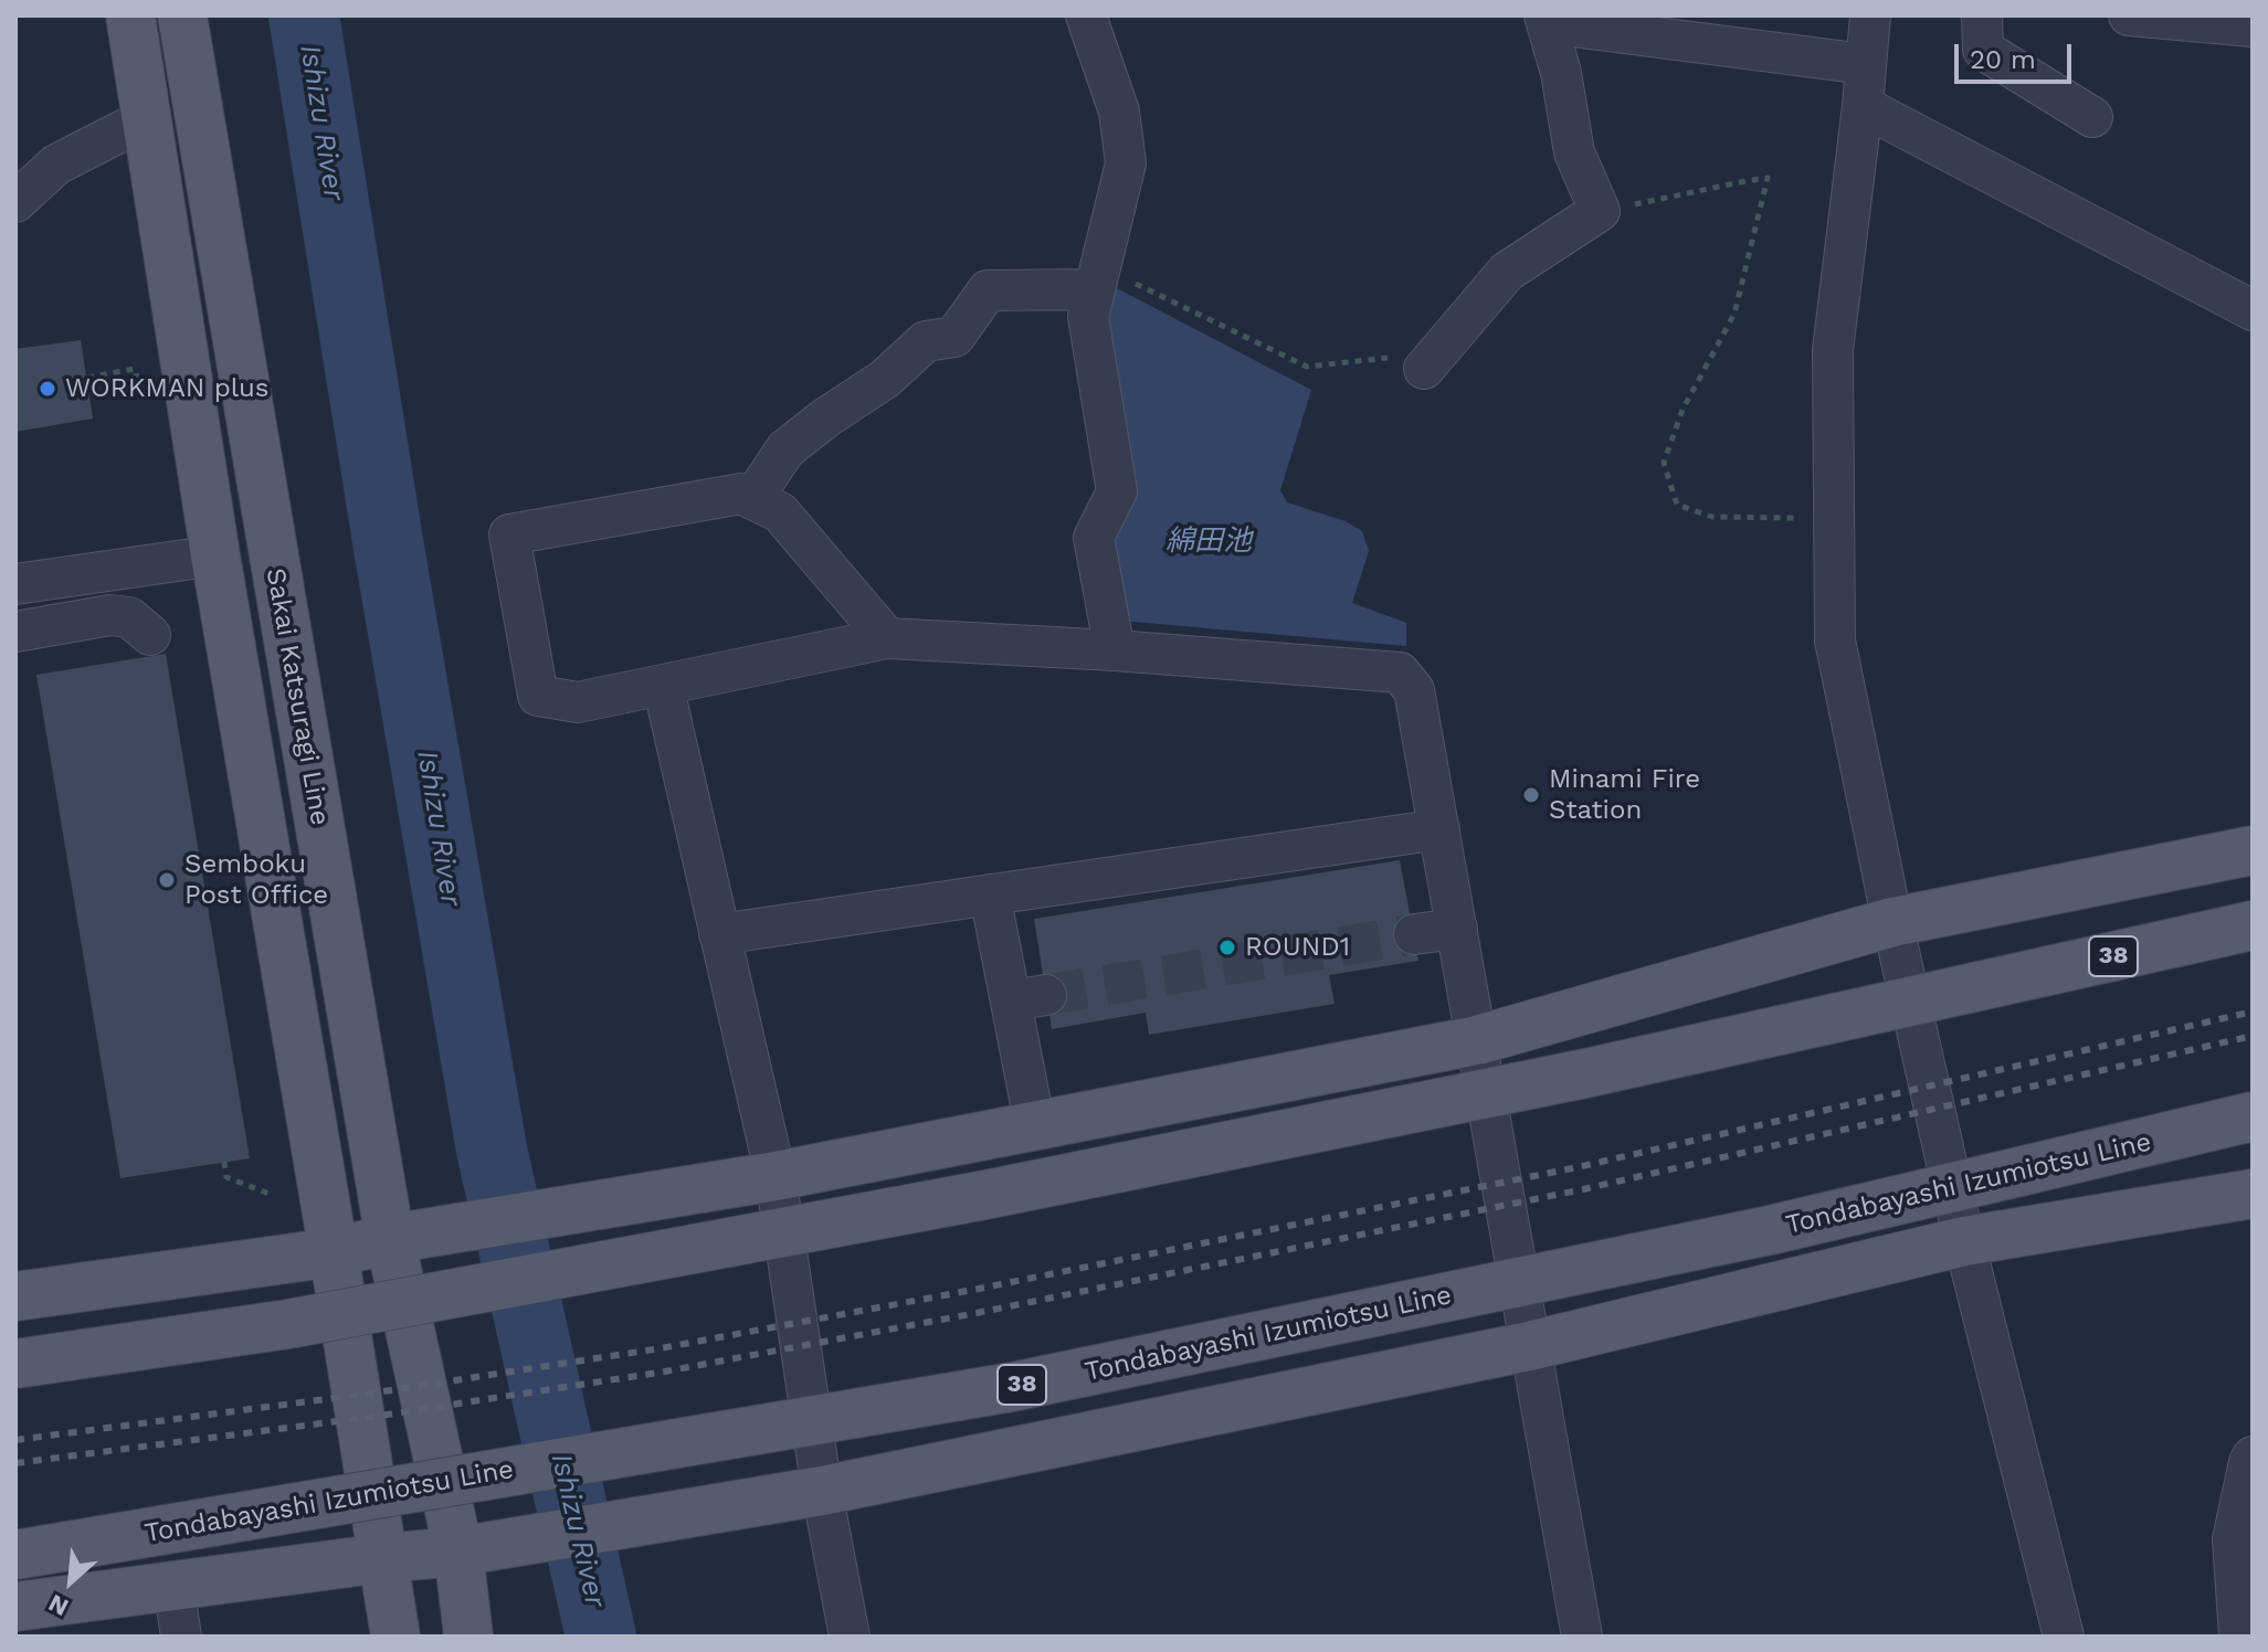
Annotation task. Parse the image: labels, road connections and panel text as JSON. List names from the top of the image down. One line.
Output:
{"streets":{"main road":["Sakai Katsuragi Line","38","Tondabayashi Izumiotsu Line"]},"water":["Ishizu River","綿田池"],"places":["WORKMAN plus","Minami Fire Station","Semboku Post Office","ROUND1"],"scale_bar":"20 m","north":"bottom left"}
